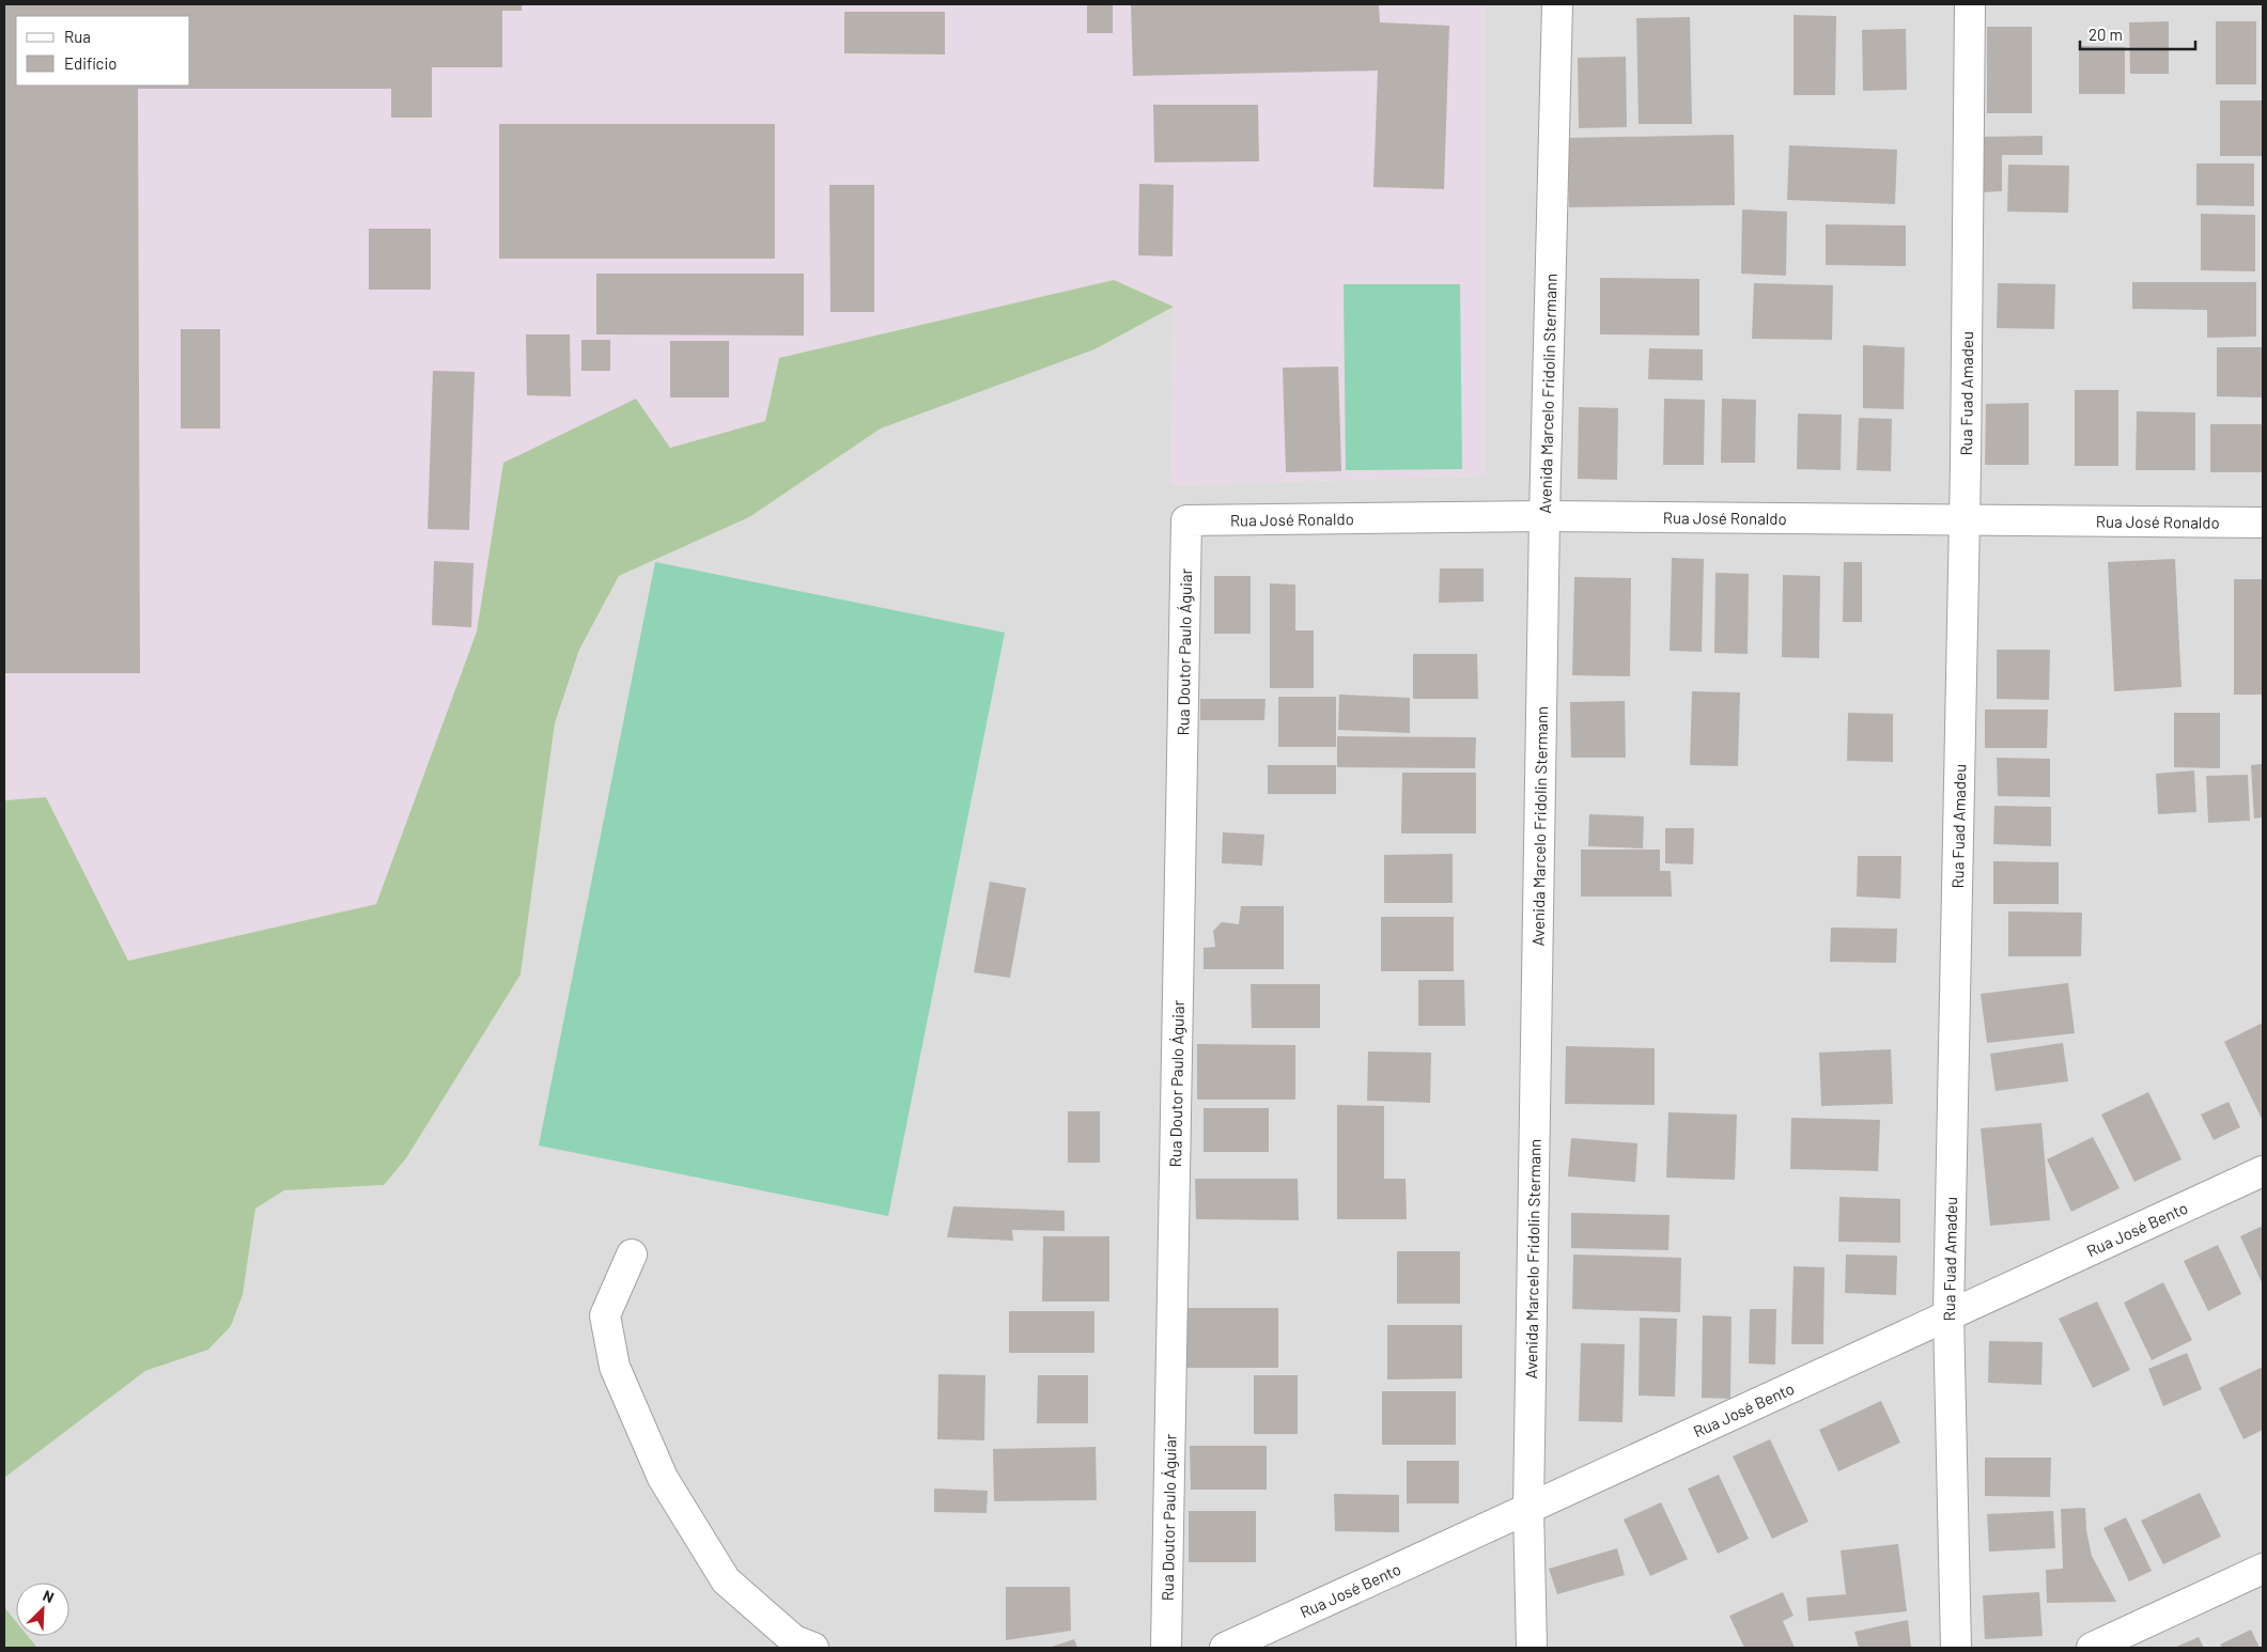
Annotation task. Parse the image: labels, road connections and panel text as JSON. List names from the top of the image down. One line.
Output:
{"streets":{"street":["Avenida Marcelo Fridolin Stermann","Rua Fuad Amadeu","Rua José Ronaldo","Rua Doutor Paulo Águiar","Rua José Bento"]},"crossings":[["Avenida Marcelo Fridolin Stermann","Rua José Ronaldo"],["Avenida Marcelo Fridolin Stermann","Rua José Bento"],["Rua Fuad Amadeu","Rua José Ronaldo"],["Rua Fuad Amadeu","Rua José Bento"],["Rua José Ronaldo","Rua Doutor Paulo Águiar"]],"legend":["Rua","Edifício"],"scale_bar":"20 m","north":"top right"}
